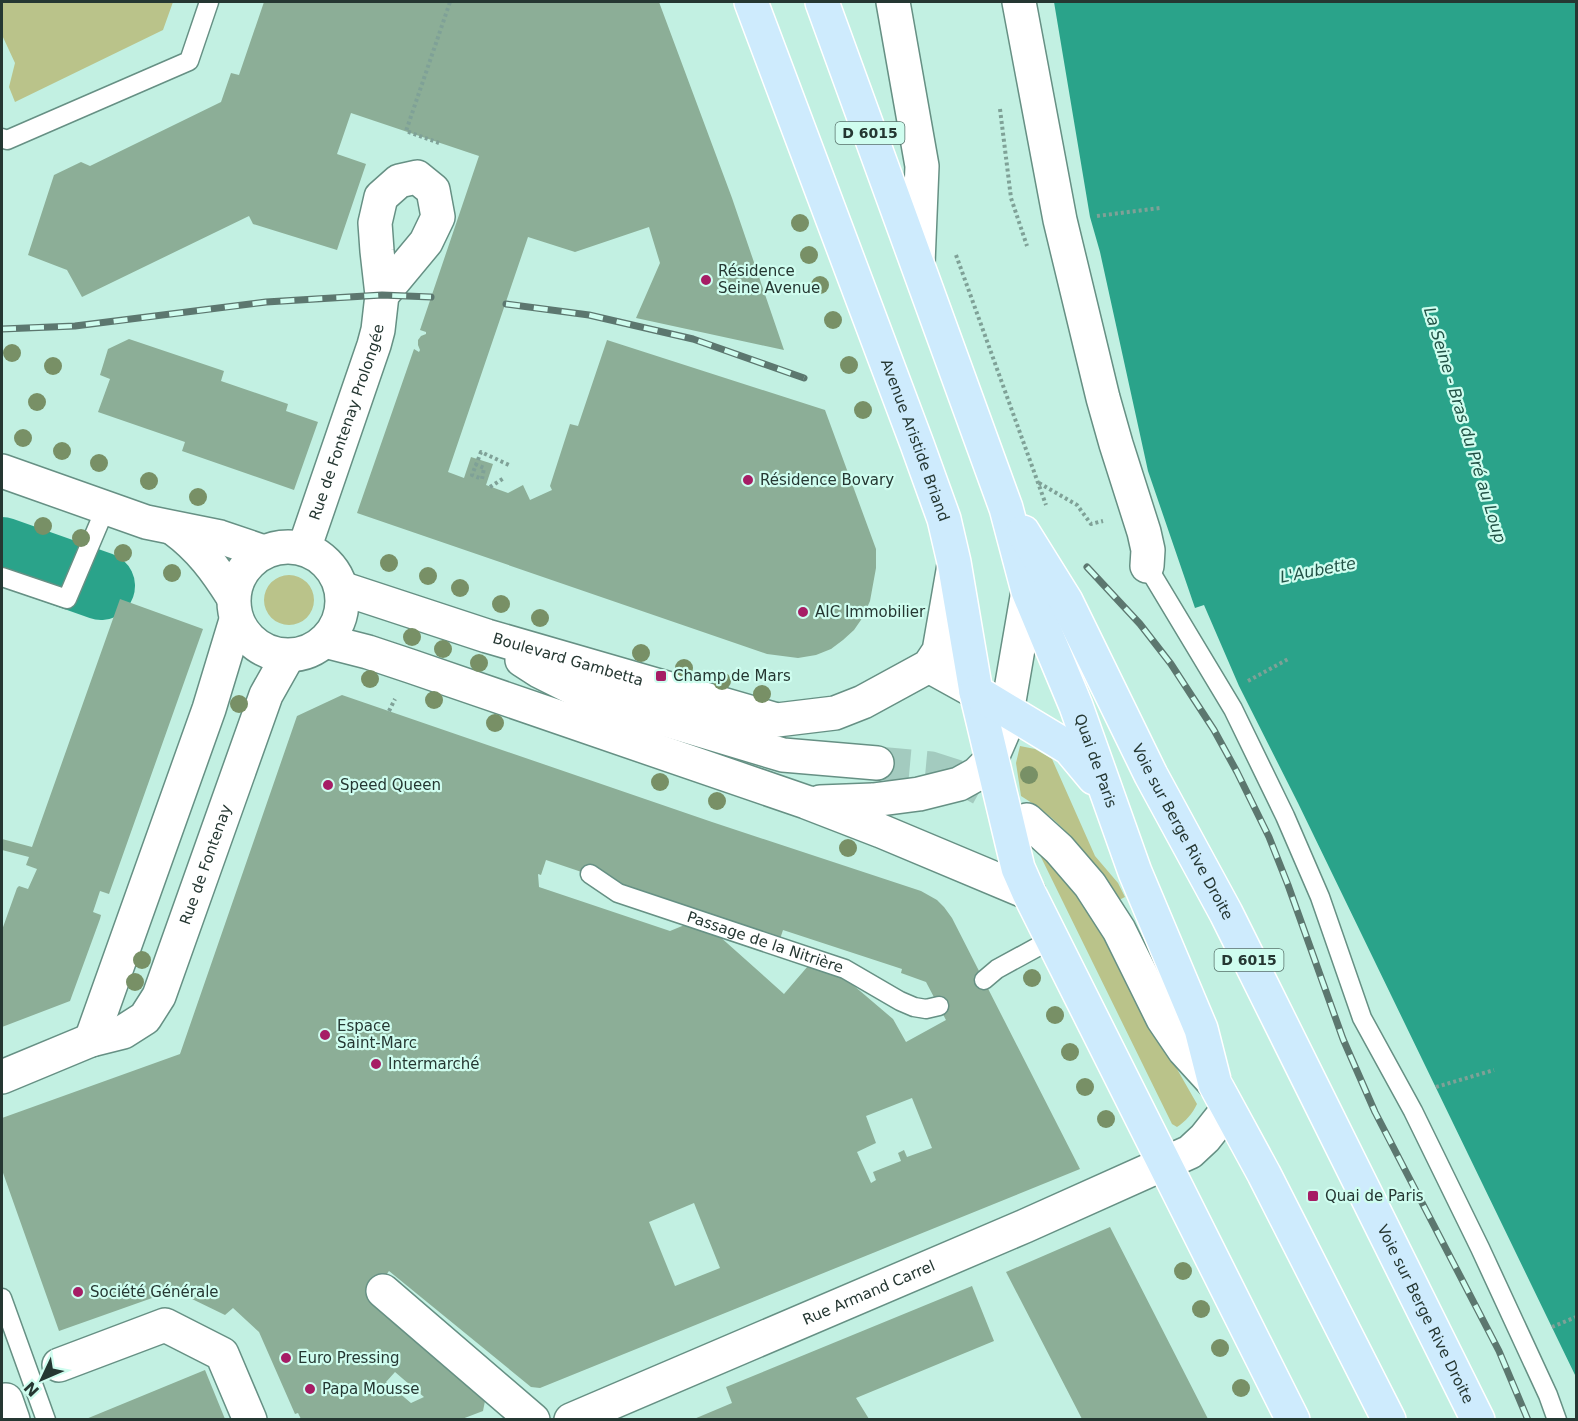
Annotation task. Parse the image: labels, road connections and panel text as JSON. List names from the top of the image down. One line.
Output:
{"streets":{"main road":["D 6015","Avenue Aristide Briand","Quai de Paris","Voie sur Berge Rive Droite"],"street":["Rue de Fontenay Prolongée","Boulevard Gambetta","Rue de Fontenay","Rue Armand Carrel"],"lane":["Passage de la Nitrière"]},"crossings":[["D 6015","Quai de Paris"],["D 6015","Voie sur Berge Rive Droite"],["Rue de Fontenay Prolongée","Boulevard Gambetta"],["Rue de Fontenay Prolongée","Rue de Fontenay"],["Boulevard Gambetta","Rue de Fontenay"],["Quai de Paris","Rue Armand Carrel"]],"water":["La Seine - Bras du Pré au Loup","L'Aubette"],"places":{"other":["Résidence Seine Avenue","Résidence Bovary","AIC Immobilier","Speed Queen","Espace Saint-Marc","Intermarché","Société Générale","Euro Pressing","Papa Mousse"],"transit":["Champ de Mars","Quai de Paris"]},"north":"bottom left"}
